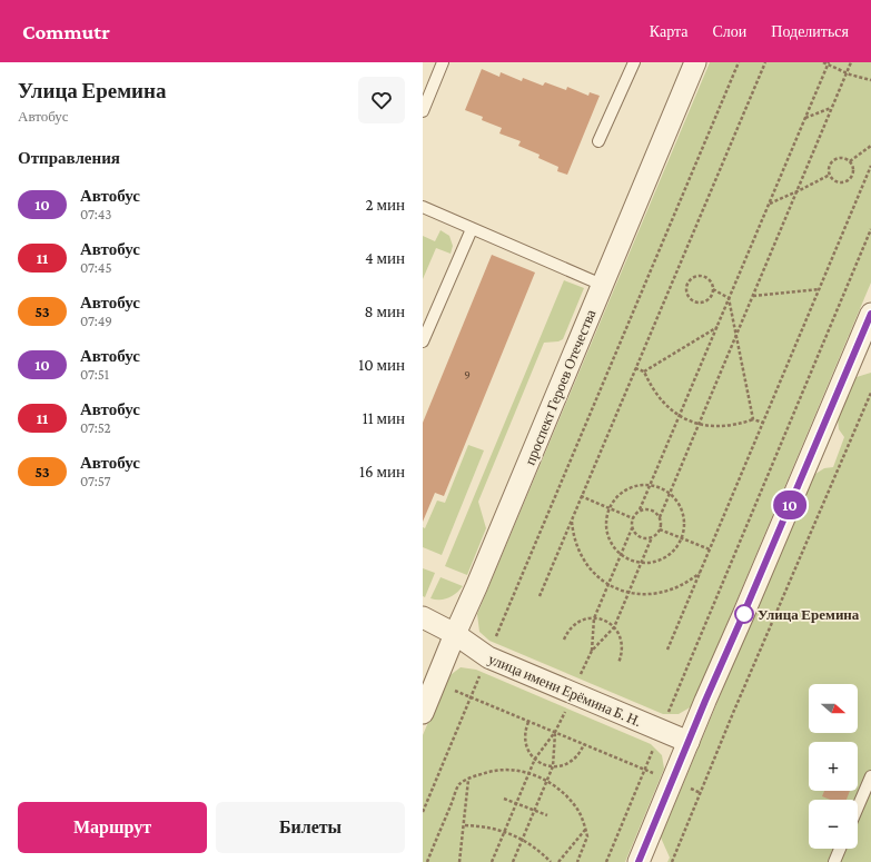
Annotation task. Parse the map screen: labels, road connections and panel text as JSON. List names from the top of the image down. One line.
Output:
{"streets":{"street":["проспект Героев Отечества","улица имени Ерёмина Б. Н."]},"crossings":[["проспект Героев Отечества","улица имени Ерёмина Б. Н."]],"places":["Улица Еремина"],"lines":["bus line 10"],"house_numbers":["9"],"north":"right","page":{"header":"Commutr","nav":["Карта","Слои","Поделиться"],"heading":[["Улица Еремина","Автобус"],"Отправления"],"on_map":"10","list":[{"mark":"10","name":"Автобус","note":"07:43","value":"2 мин"},{"mark":"11","name":"Автобус","note":"07:45","value":"4 мин"},{"mark":"53","name":"Автобус","note":"07:49","value":"8 мин"},{"mark":"10","name":"Автобус","note":"07:51","value":"10 мин"},{"mark":"11","name":"Автобус","note":"07:52","value":"11 мин"},{"mark":"53","name":"Автобус","note":"07:57","value":"16 мин"}],"map_buttons":["+","−"],"buttons":["Маршрут","Билеты"]}}
